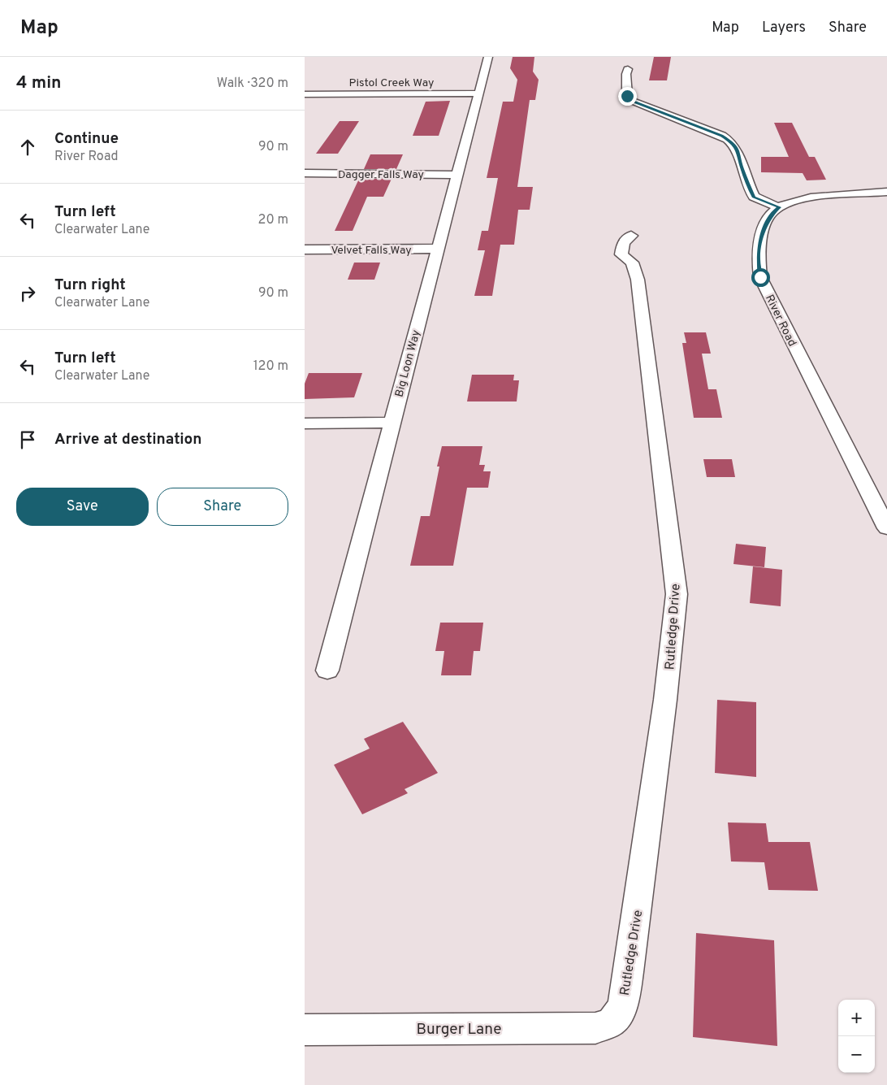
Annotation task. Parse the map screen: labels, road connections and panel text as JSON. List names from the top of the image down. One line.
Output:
{"streets":{"street":["Pistol Creek Way","Dagger Falls Way","Velvet Falls Way","River Road","Big Loon Way","Rutledge Drive","Burger Lane"]},"crossings":[["Pistol Creek Way","Big Loon Way"],["Dagger Falls Way","Big Loon Way"],["Velvet Falls Way","Big Loon Way"],["Rutledge Drive","Burger Lane"]],"page":{"header":"Map","nav":["Map","Layers","Share"],"heading":["4 min","Walk · 320 m"],"list":[["Continue","River Road","90 m"],["Turn left","Clearwater Lane","20 m"],["Turn right","Clearwater Lane","90 m"],["Turn left","Clearwater Lane","120 m"],"Arrive at destination"],"buttons":["Save","Share"],"map_buttons":["+","−"]}}
